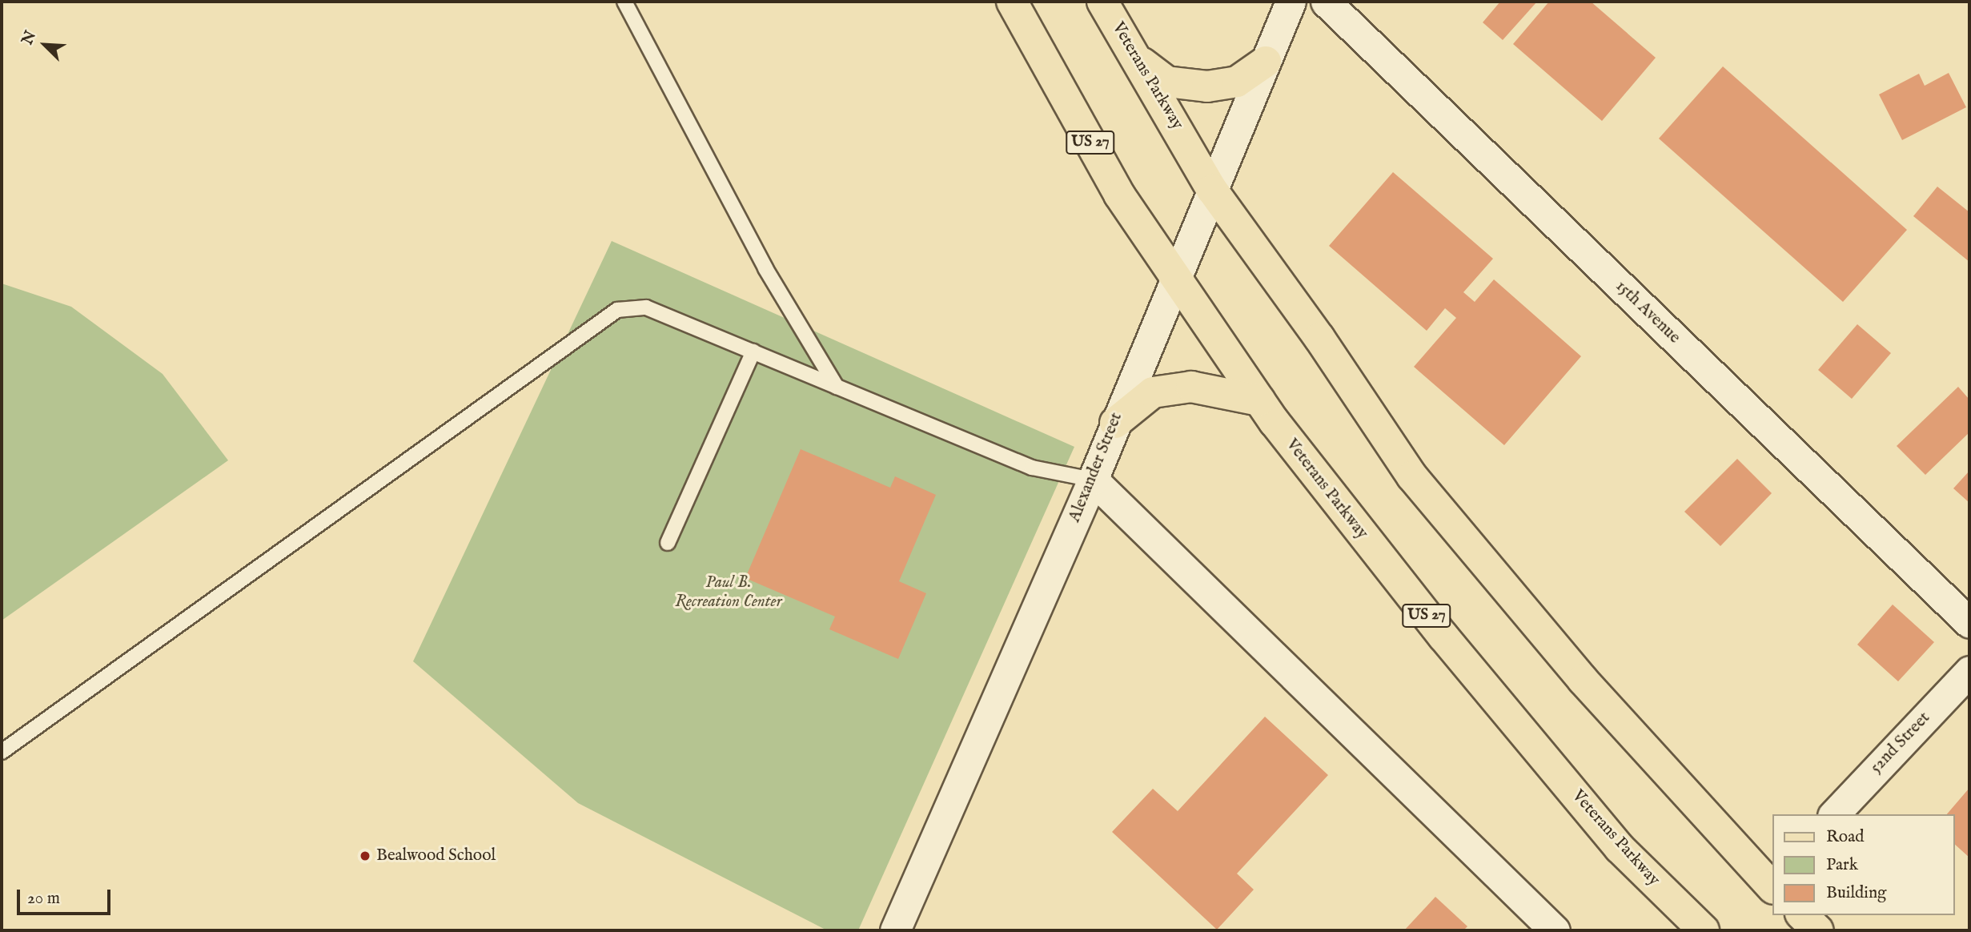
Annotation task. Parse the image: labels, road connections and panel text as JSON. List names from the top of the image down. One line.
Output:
{"streets":{"main road":["Veterans Parkway","US 27"],"street":["15th Avenue","Alexander Street","52nd Street"]},"crossings":[["Veterans Parkway","Alexander Street"]],"parks":["Paul B. Recreation Center"],"places":["Bealwood School"],"legend":["Road","Park","Building"],"scale_bar":"20 m","north":"top left"}
